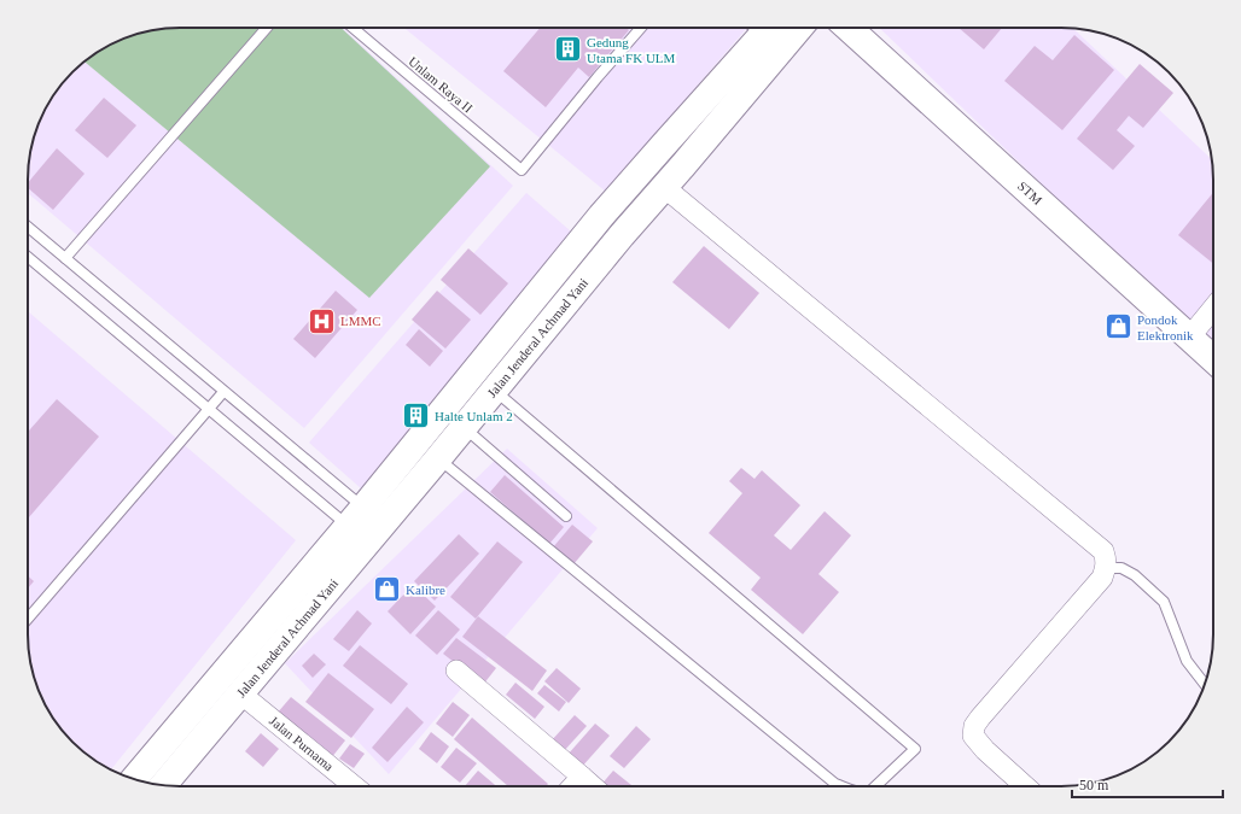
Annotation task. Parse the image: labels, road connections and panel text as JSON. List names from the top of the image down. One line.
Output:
{"streets":{"main road":["STM","Jalan Jenderal Achmad Yani"],"street":["Jalan Purnama"],"lane":["Unlam Raya II"]},"crossings":[["Jalan Jenderal Achmad Yani","Jalan Purnama"]],"places":{"building":["Gedung Utama FK ULM","Halte Unlam 2"],"hospital":["LMMC"],"shop":["Pondok Elektronik","Kalibre"]},"scale_bar":"50 m"}
